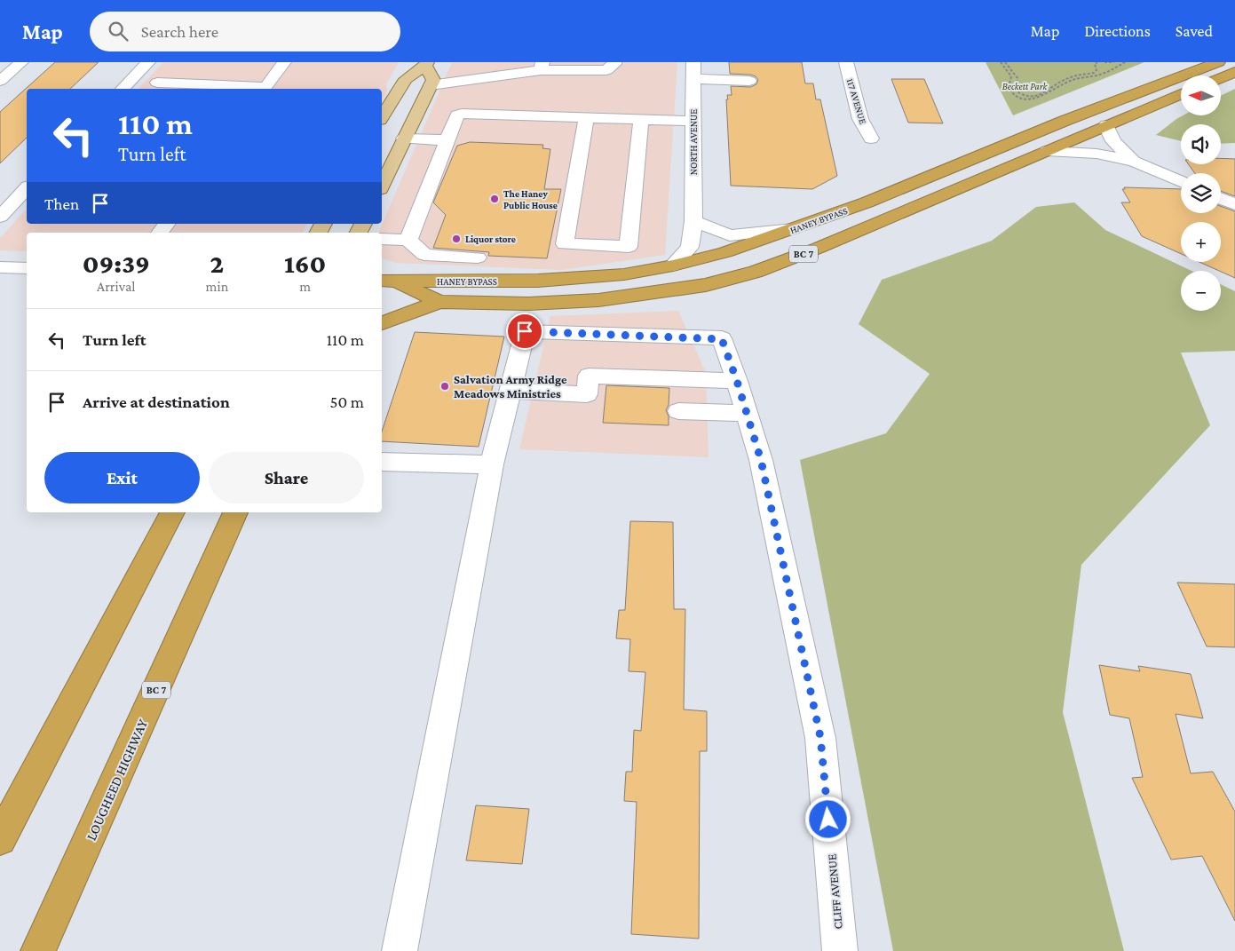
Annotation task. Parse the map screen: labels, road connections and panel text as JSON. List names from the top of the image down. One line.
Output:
{"streets":{"highway":["HANEY BYPASS","BC 7","LOUGHEED HIGHWAY"],"street":["117 AVENUE","NORTH AVENUE","CLIFF AVENUE"]},"crossings":[["NORTH AVENUE","HANEY BYPASS"]],"parks":["Beckett Park"],"places":["The Haney Public House","Liquor store","Salvation Army Ridge Meadows Ministries"],"north":"left","page":{"header":"Map","search":"Search here","nav":["Map","Directions","Saved"],"map_buttons":["+","−"],"turn":["110 m","Turn left"],"then":"Then","eta":["09:39","Arrival","2","min","160","m"],"list":[{"name":"Turn left","value":"110 m"},{"name":"Arrive at destination","value":"50 m"}],"buttons":["Exit","Share"]}}
